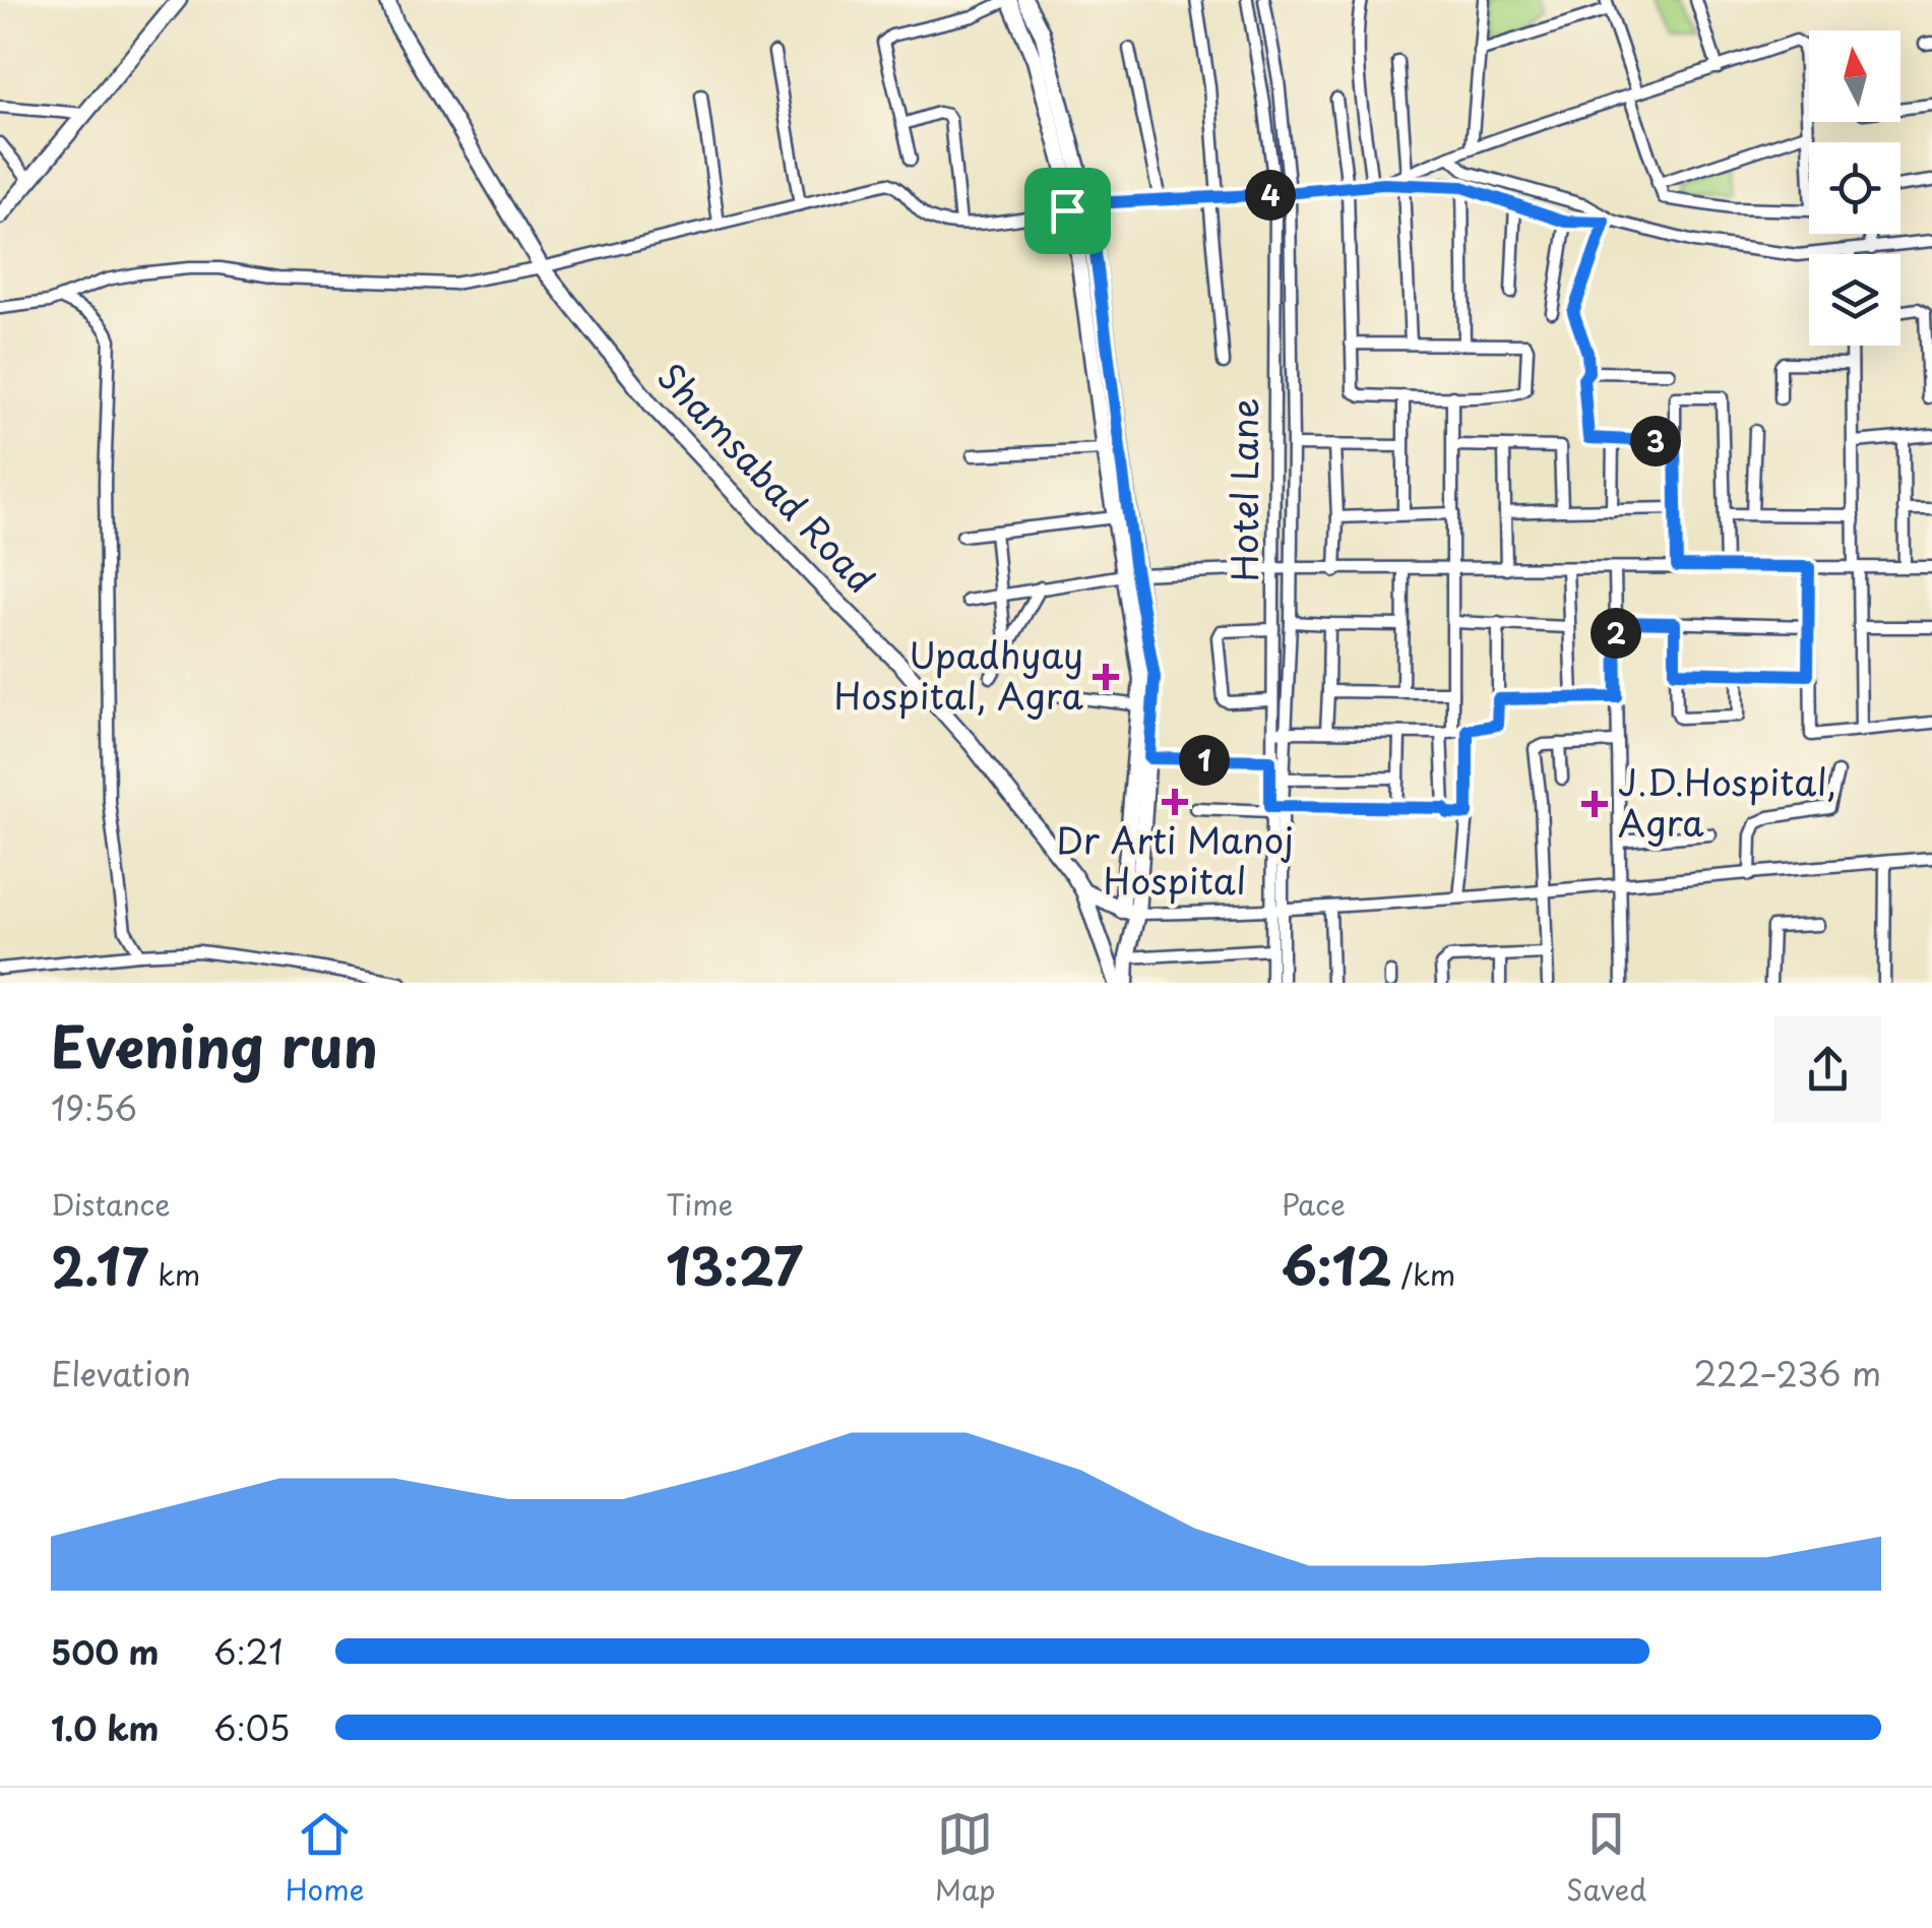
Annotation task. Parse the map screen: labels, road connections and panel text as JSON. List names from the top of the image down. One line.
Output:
{"streets":{"street":["Shamsabad Road","Hotel Lane"]},"places":{"health":["Upadhyay Hospital, Agra","Dr Arti Manoj Hospital","J.D.Hospital, Agra"]},"north":"top","page":{"pins":["4","3","2","1"],"heading":["Evening run","19:56"],"stats":[["Distance","2.17 km"],["Time","13:27"],["Pace","6:12 /km"]],"chart":["Elevation","222–236 m"],"list":[{"name":"500 m","note":"6:21"},{"name":"1.0 km","note":"6:05"}],"tabs":["Home","Map","Saved"]}}
